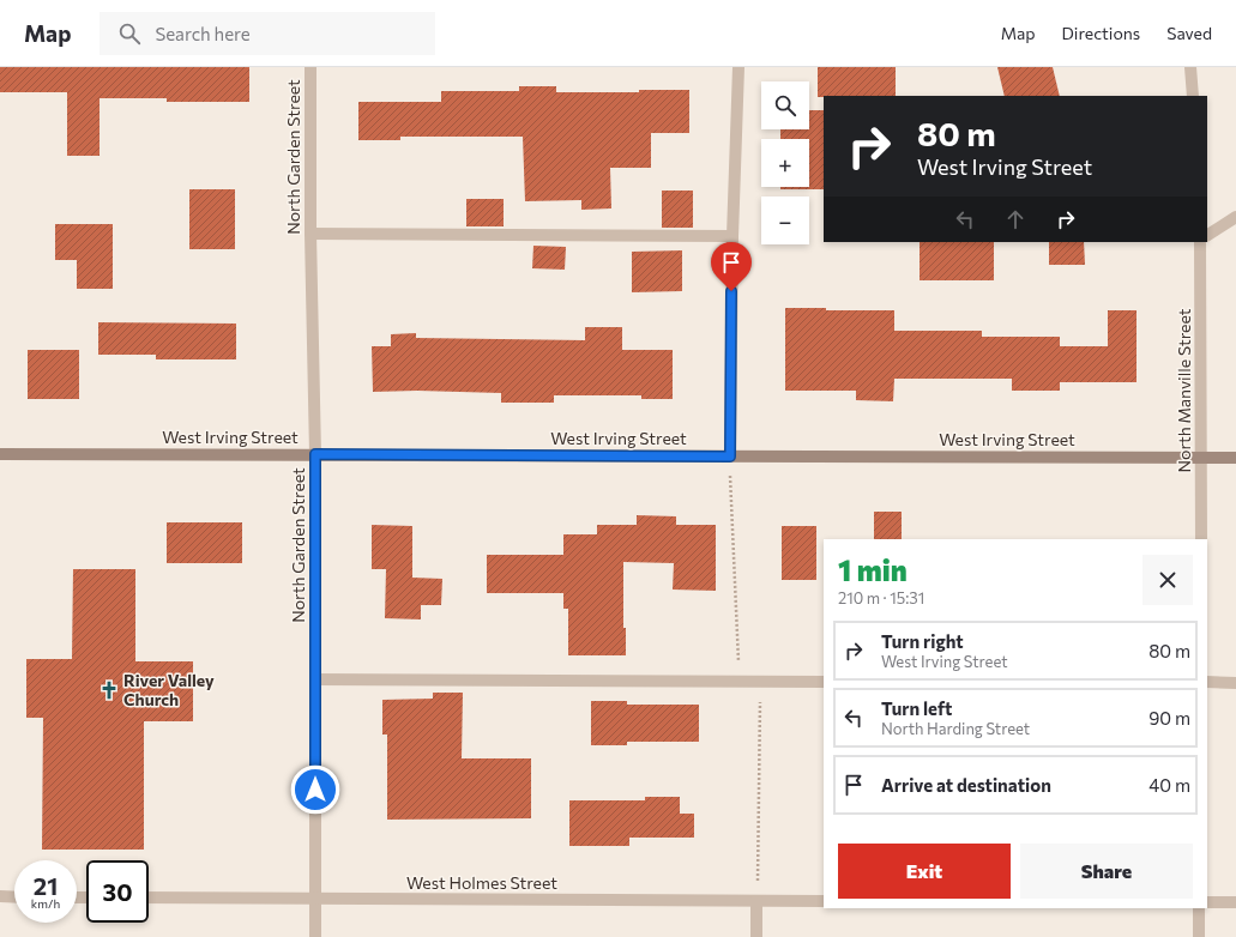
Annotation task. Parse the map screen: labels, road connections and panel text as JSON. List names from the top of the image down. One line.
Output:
{"streets":{"street":["North Garden Street","North Manville Street","West Irving Street","West Holmes Street"]},"crossings":[["North Garden Street","West Irving Street"],["North Garden Street","West Holmes Street"],["North Manville Street","West Irving Street"]],"places":{"church":["River Valley Church"]},"page":{"header":"Map","search":"Search here","nav":["Map","Directions","Saved"],"map_buttons":["+","−"],"turn":["80 m","West Irving Street"],"heading":["1 min","210 m · 15:31"],"list":[{"name":"Turn right","note":"West Irving Street","value":"80 m"},{"name":"Turn left","note":"North Harding Street","value":"90 m"},{"name":"Arrive at destination","value":"40 m"}],"buttons":["Exit","Share"],"speed":"21 km/h","limit":"30"}}
